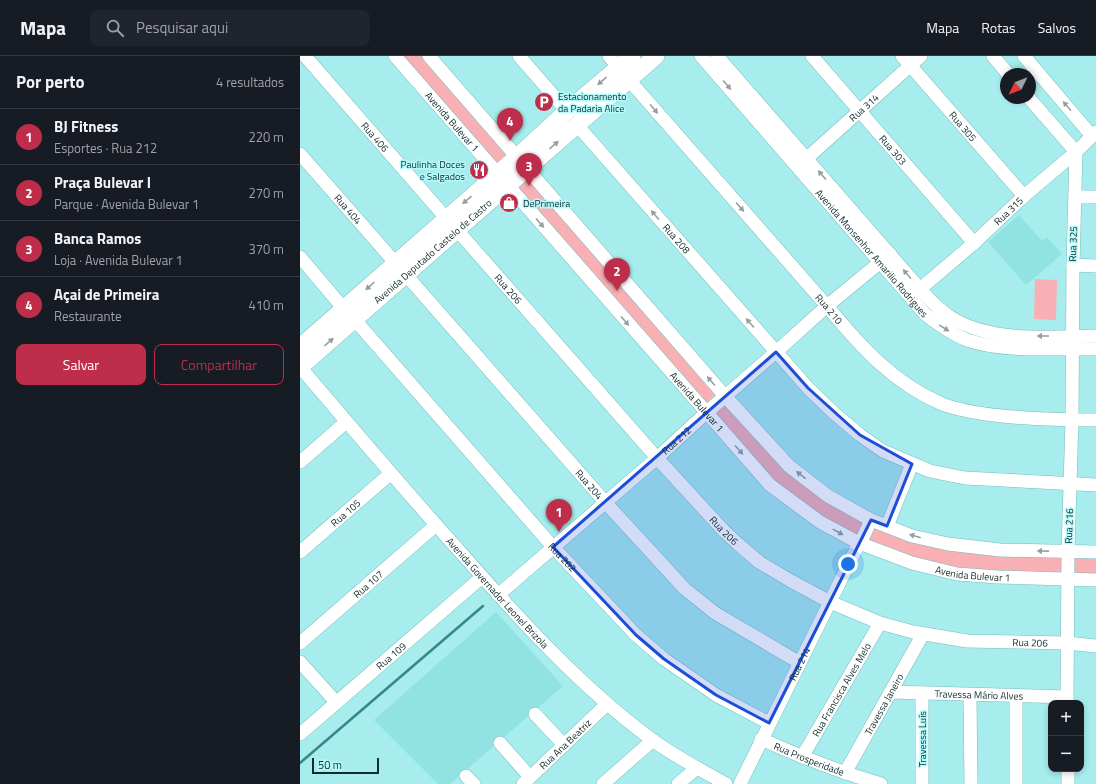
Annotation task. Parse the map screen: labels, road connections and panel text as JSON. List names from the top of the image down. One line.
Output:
{"streets":{"main road":["Avenida Deputado Castelo de Castro"],"street":["Rua 314","Avenida Bulevar 1","Rua 305","Rua 406","Rua 303","Rua 404","Rua 315","Rua 208","Rua 325","Avenida Monsenhor Amarilio Rodrigues","Rua 206","Rua 210","Rua 212","Rua 204","Rua 105","Rua 216","Rua 202","Rua 107","Avenida Governador Leonel Brizola","Rua 109","Rua 214","Rua Francisca Alves Melo","Travessa Mário Alves","Travessa Janeiro","Travessa Luís","Rua Ana Beatriz","Rua Prosperidade"]},"crossings":[["Rua 314","Rua 305"],["Rua 314","Rua 303"],["Rua 314","Avenida Monsenhor Amarilio Rodrigues"],["Avenida Bulevar 1","Avenida Deputado Castelo de Castro"],["Avenida Bulevar 1","Rua 212"],["Avenida Bulevar 1","Rua 216"],["Avenida Bulevar 1","Rua 214"],["Rua 305","Rua 315"],["Rua 406","Avenida Deputado Castelo de Castro"],["Rua 406","Rua 206"],["Rua 303","Rua 315"],["Rua 404","Avenida Deputado Castelo de Castro"],["Rua 404","Rua 204"],["Rua 315","Rua 325"],["Rua 315","Avenida Monsenhor Amarilio Rodrigues"],["Rua 208","Avenida Deputado Castelo de Castro"],["Rua 208","Rua 212"],["Rua 325","Avenida Monsenhor Amarilio Rodrigues"],["Rua 325","Rua 216"],["Avenida Deputado Castelo de Castro","Rua 206"],["Avenida Deputado Castelo de Castro","Rua 210"],["Avenida Deputado Castelo de Castro","Rua 204"],["Avenida Deputado Castelo de Castro","Rua 202"],["Avenida Deputado Castelo de Castro","Avenida Governador Leonel Brizola"],["Avenida Monsenhor Amarilio Rodrigues","Rua 212"],["Avenida Monsenhor Amarilio Rodrigues","Rua 216"],["Rua 206","Rua 212"],["Rua 206","Rua 216"],["Rua 206","Rua 214"],["Rua 206","Rua Francisca Alves Melo"],["Rua 206","Travessa Janeiro"],["Rua 210","Rua 212"],["Rua 210","Rua 216"],["Rua 212","Rua 204"],["Rua 212","Rua 202"],["Rua 212","Avenida Governador Leonel Brizola"],["Rua 204","Rua 214"],["Rua 105","Avenida Governador Leonel Brizola"],["Rua 216","Travessa Mário Alves"],["Rua 202","Rua 214"],["Rua 107","Avenida Governador Leonel Brizola"],["Avenida Governador Leonel Brizola","Rua 109"],["Avenida Governador Leonel Brizola","Rua Ana Beatriz"],["Rua 214","Rua Prosperidade"],["Rua Francisca Alves Melo","Rua Prosperidade"],["Travessa Mário Alves","Travessa Janeiro"],["Travessa Mário Alves","Travessa Luís"],["Travessa Janeiro","Rua Prosperidade"]],"one_way":["Rua 210"],"places":{"parking":["Estacionamento da Padaria Alice"],"restaurant":["Paulinha Doces e Salgados"],"shop":["DePrimeira"]},"scale_bar":"50 m","north":"bottom left","page":{"header":"Mapa","search":"Pesquisar aqui","nav":["Mapa","Rotas","Salvos"],"heading":["Por perto","4 resultados"],"list":[{"mark":"1","name":"BJ Fitness","note":"Esportes · Rua 212","value":"220 m"},{"mark":"2","name":"Praça Bulevar I","note":"Parque · Avenida Bulevar 1","value":"270 m"},{"mark":"3","name":"Banca Ramos","note":"Loja · Avenida Bulevar 1","value":"370 m"},{"mark":"4","name":"Açai de Primeira","note":"Restaurante","value":"410 m"}],"pins":["4","3","2","1"],"buttons":["Salvar","Compartilhar"],"map_buttons":["+","−"],"scale":"50 m"}}
